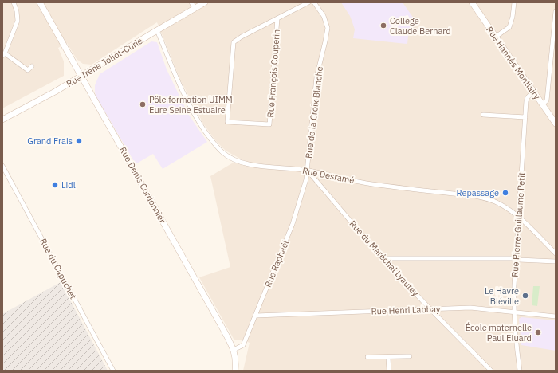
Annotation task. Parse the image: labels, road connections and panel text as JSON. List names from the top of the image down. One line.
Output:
{"streets":{"street":["Rue Irène Joliot-Curie","Rue Hannès Montlairy","Rue François Couperin","Rue de la Croix Blanche","Rue Desramé","Rue Denis Cordonnier","Rue Pierre-Guillaume Petit","Rue du Maréchal Lyautey","Rue Raphaël","Rue du Capuchet","Rue Henri Labbay"]},"crossings":[["Rue Irène Joliot-Curie","Rue Desramé"],["Rue Irène Joliot-Curie","Rue Denis Cordonnier"],["Rue Hannès Montlairy","Rue Pierre-Guillaume Petit"],["Rue de la Croix Blanche","Rue Desramé"],["Rue de la Croix Blanche","Rue du Maréchal Lyautey"],["Rue de la Croix Blanche","Rue Raphaël"],["Rue Desramé","Rue Pierre-Guillaume Petit"],["Rue Desramé","Rue du Maréchal Lyautey"],["Rue Desramé","Rue Raphaël"],["Rue Denis Cordonnier","Rue Raphaël"],["Rue Pierre-Guillaume Petit","Rue Henri Labbay"],["Rue du Maréchal Lyautey","Rue Raphaël"],["Rue du Maréchal Lyautey","Rue Henri Labbay"],["Rue Raphaël","Rue Henri Labbay"]],"places":["Collège Claude Bernard","Pôle formation UIMM Eure Seine Estuaire","Grand Frais","Lidl","Repassage","Le Havre Bléville","École maternelle Paul Eluard"]}
